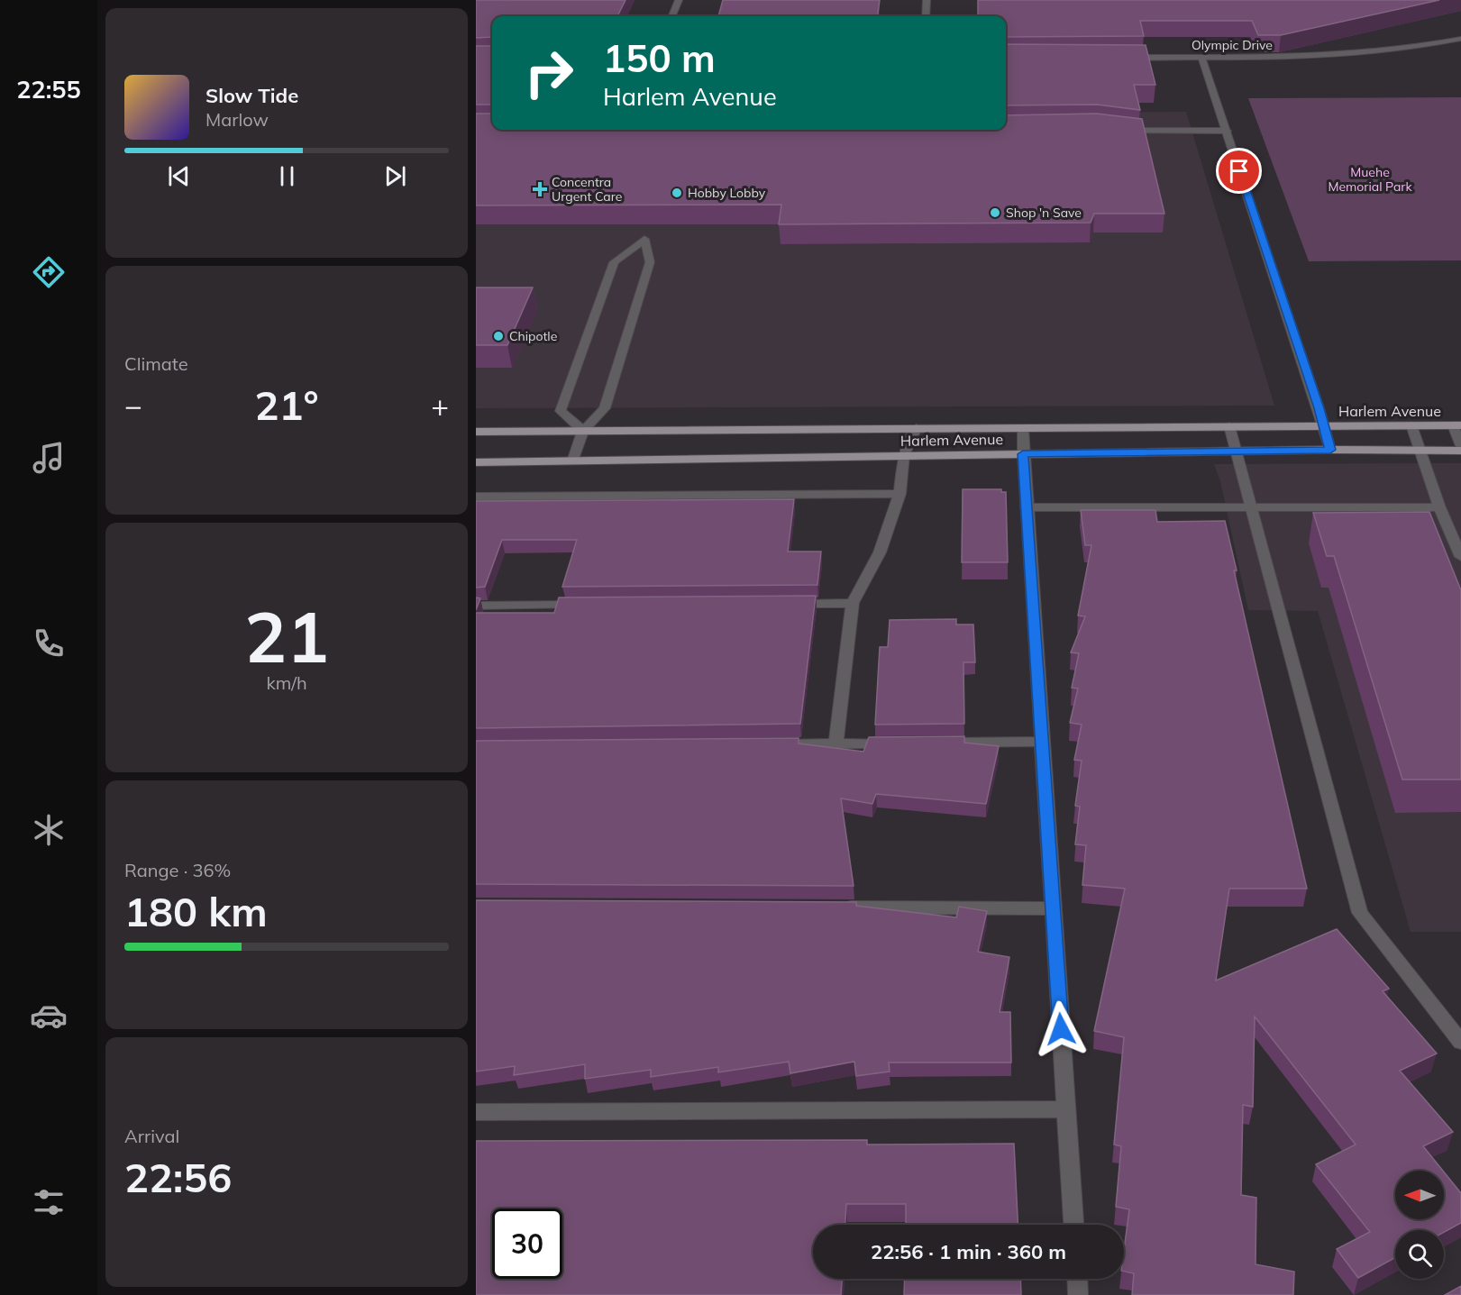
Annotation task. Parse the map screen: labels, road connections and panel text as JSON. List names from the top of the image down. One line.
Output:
{"streets":{"main road":["Harlem Avenue"],"street":["Olympic Drive"]},"parks":["Muehe Memorial Park"],"places":{"health":["Concentra Urgent Care"],"other":["Hobby Lobby","Shop 'n Save","Chipotle"]},"north":"left","page":{"tabs":"22:55","turn":["150 m","Harlem Avenue"],"song":["Slow Tide","Marlow"],"tile":["Climate",["21","km/h"],["Range · 36%","180 km"],["Arrival","22:56"]],"heat":["−","21°","+"],"limit":"30","trip":"22:56 · 1 min · 360 m"}}
